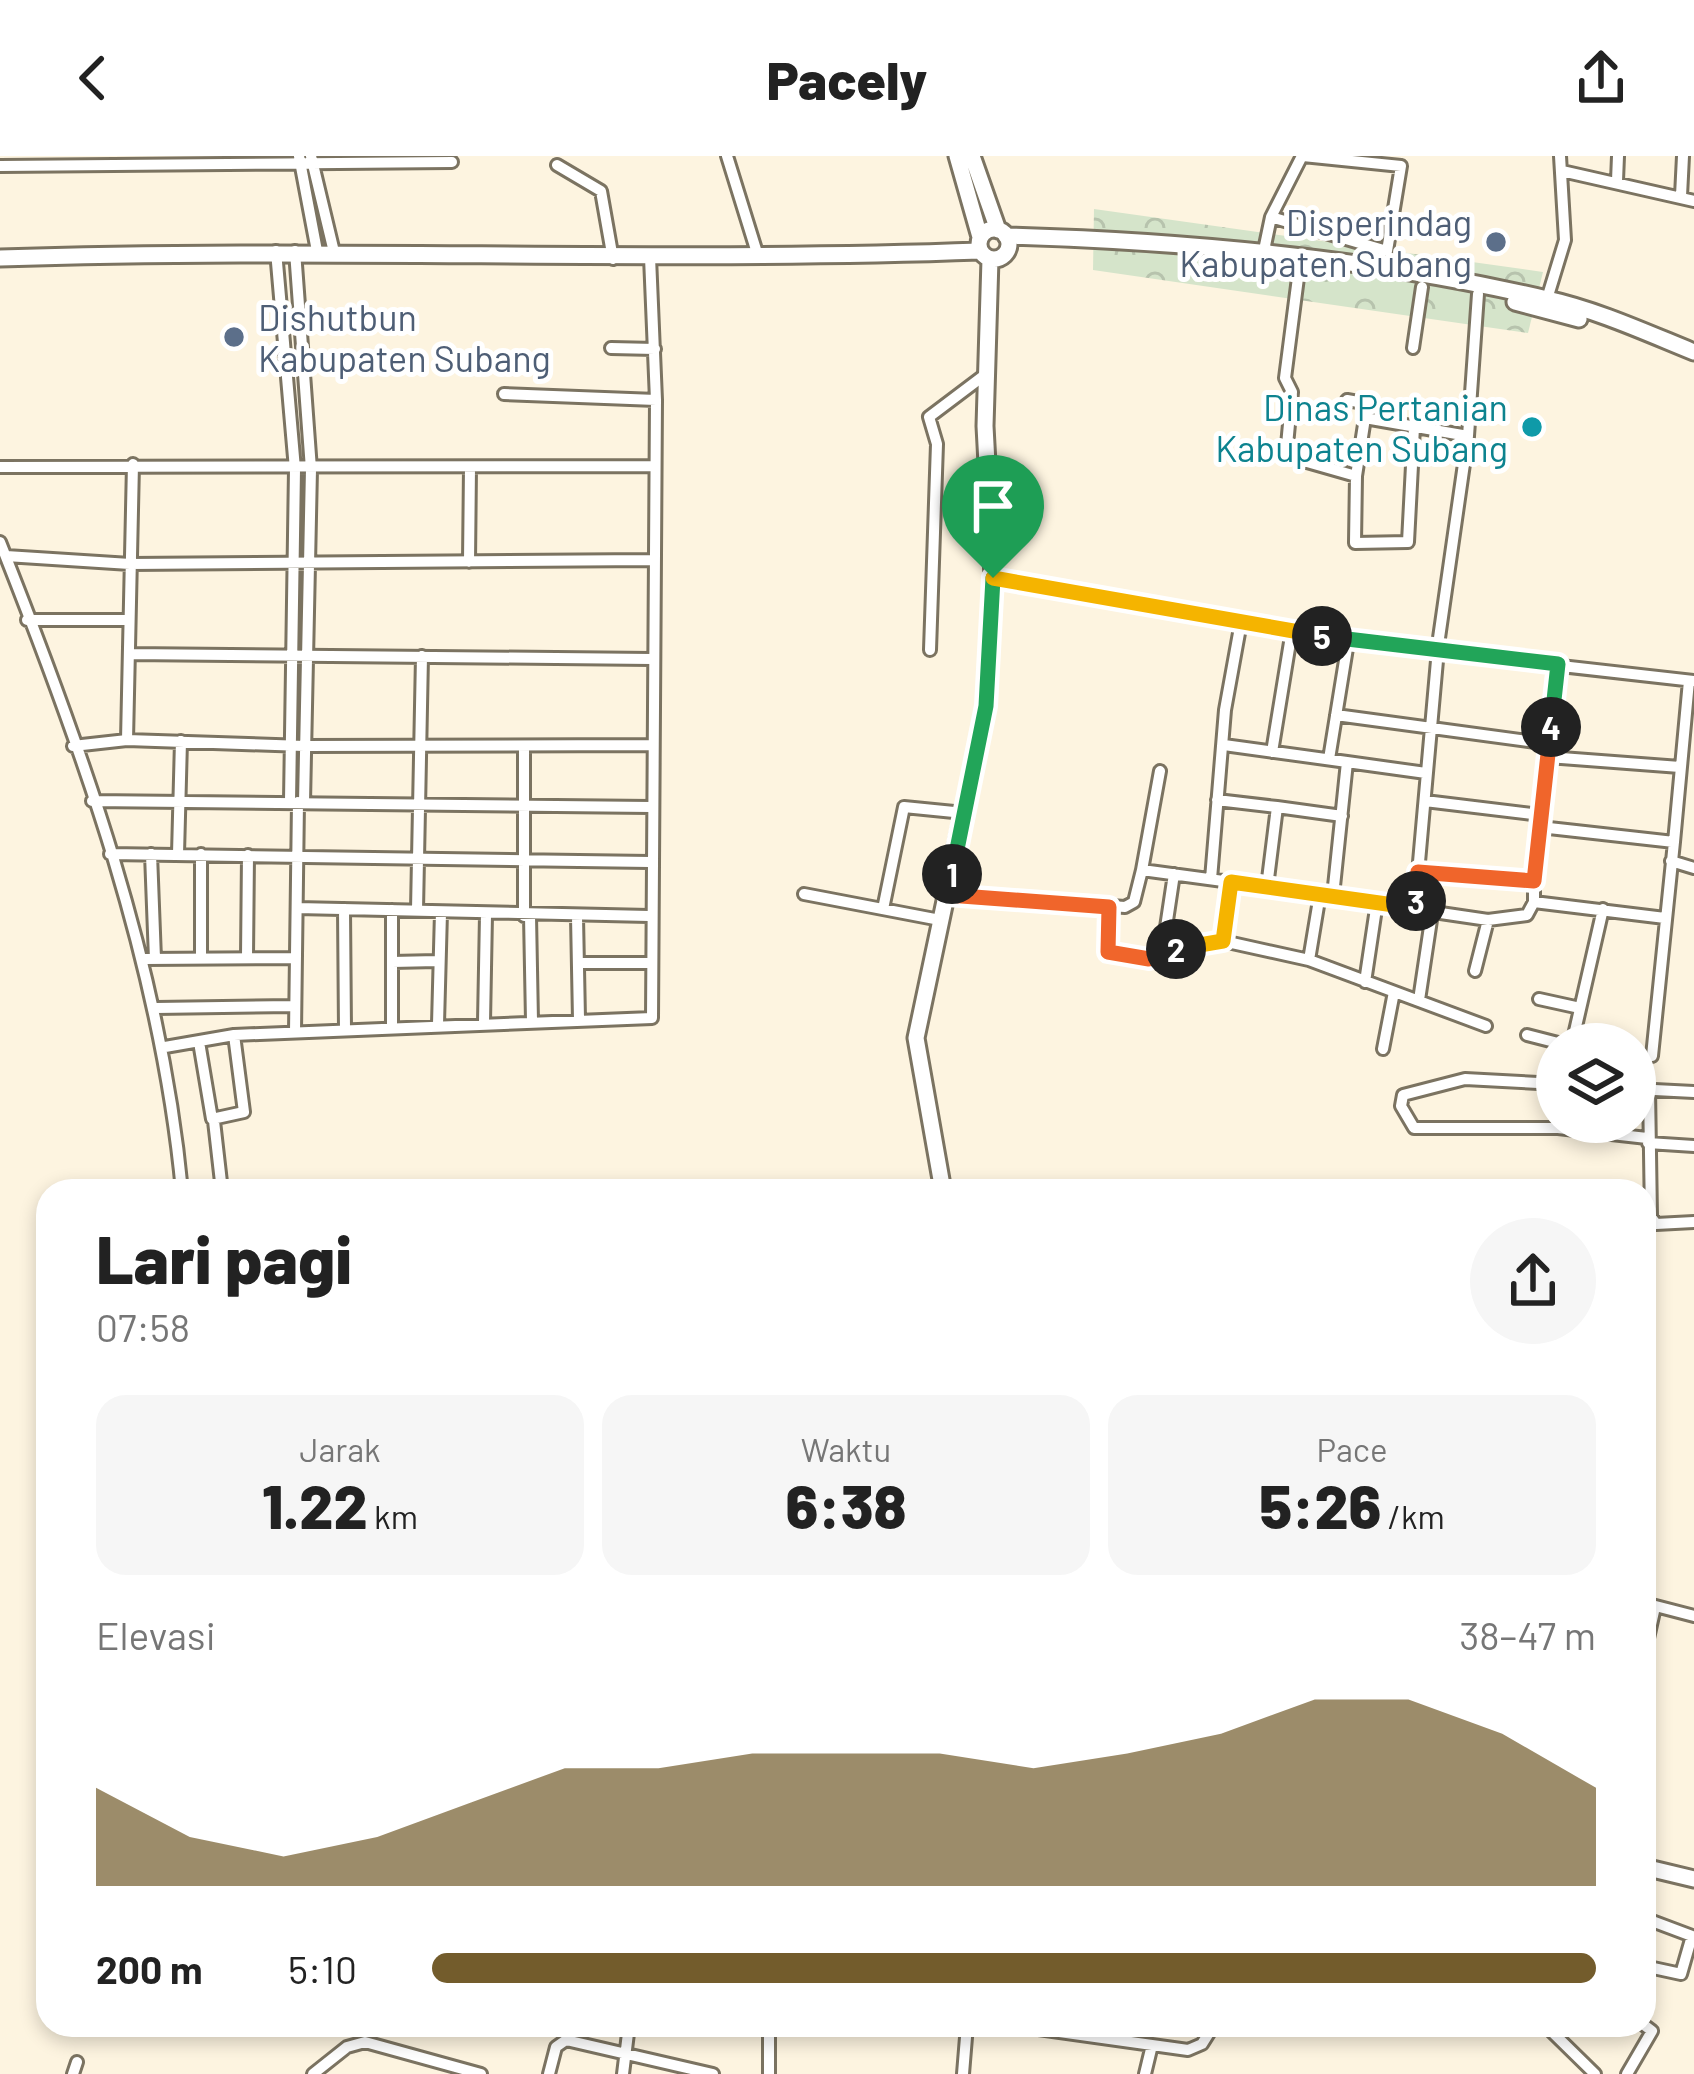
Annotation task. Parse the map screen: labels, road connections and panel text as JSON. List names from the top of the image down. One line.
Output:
{"places":["Disperindag Kabupaten Subang","Dishutbun Kabupaten Subang","Dinas Pertanian Kabupaten Subang"],"page":{"header":"Pacely","pins":["5","4","1","3","2"],"heading":["Lari pagi","07:58"],"stats":[["Jarak","1.22 km"],["Waktu","6:38"],["Pace","5:26 /km"]],"chart":["Elevasi","38–47 m"],"list":[{"name":"200 m","note":"5:10"}]}}
